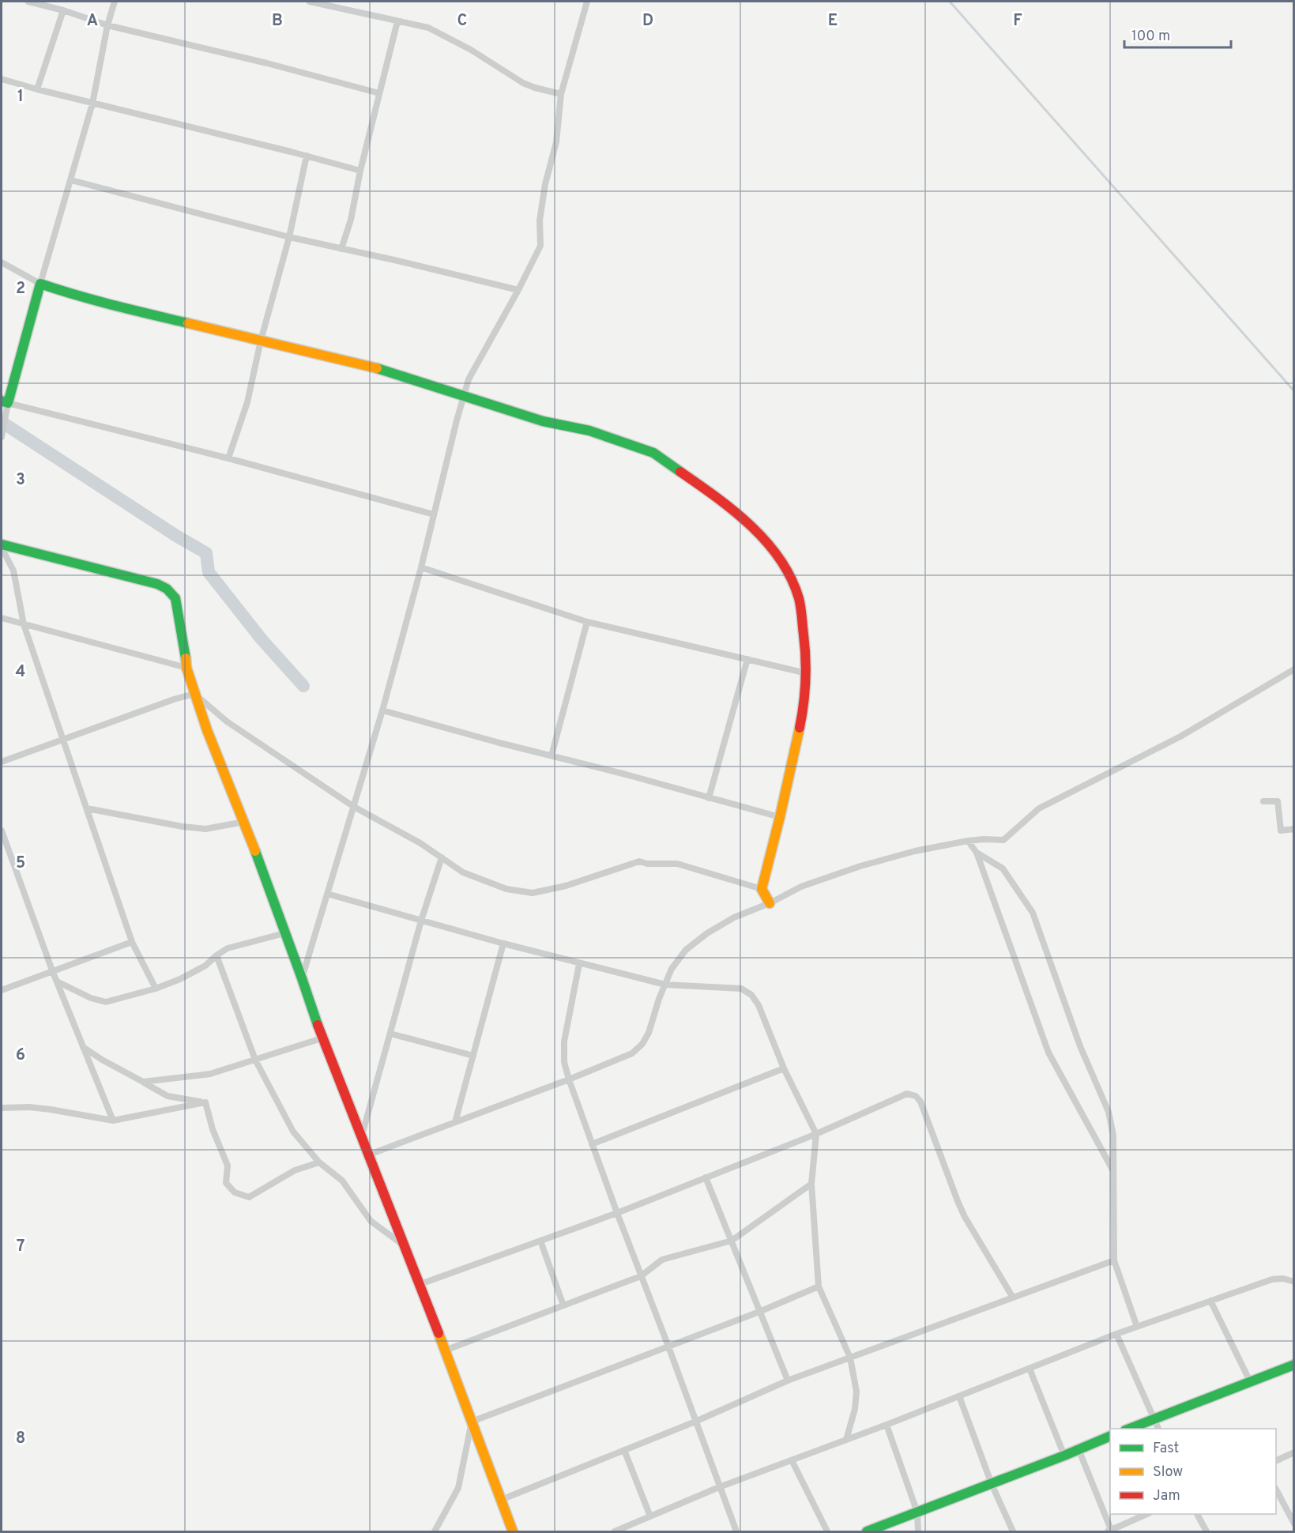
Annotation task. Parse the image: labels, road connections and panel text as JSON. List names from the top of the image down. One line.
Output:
{"legend":["Fast","Slow","Jam"],"scale_bar":"100 m","grid":{"columns":["A","B","C","D","E","F"],"rows":["1","2","3","4","5","6","7","8"]}}
